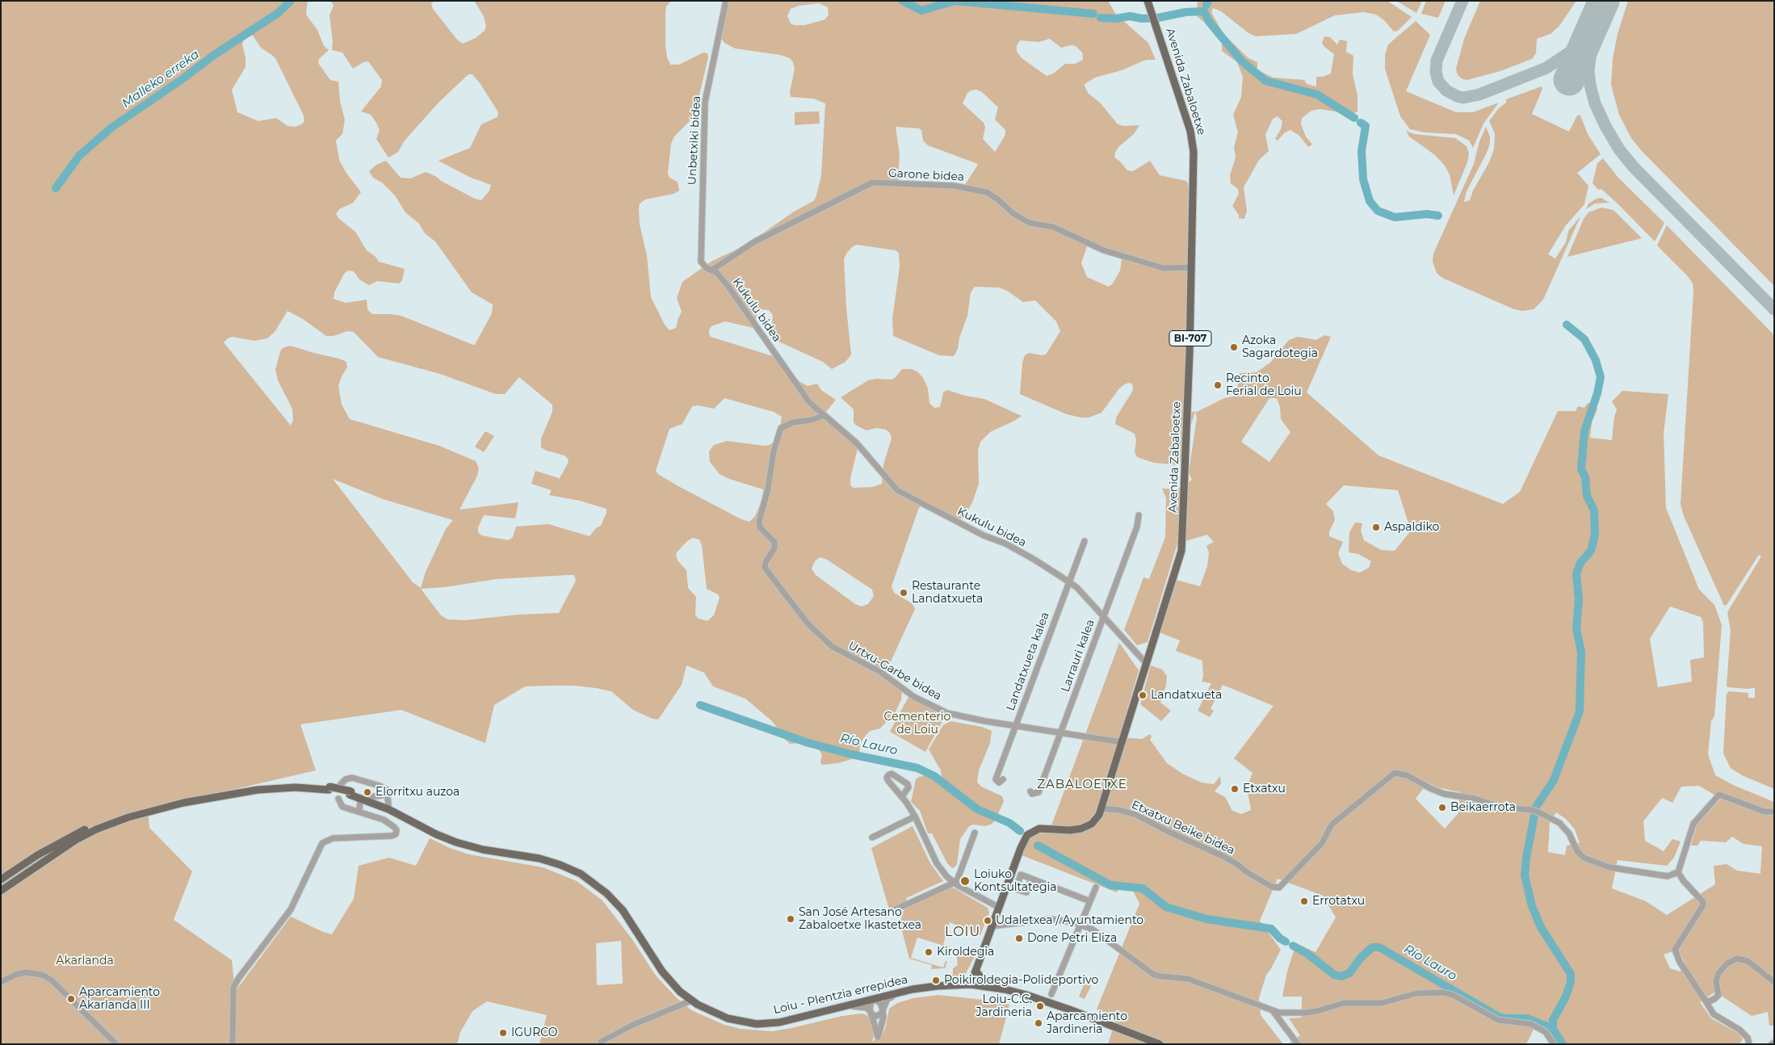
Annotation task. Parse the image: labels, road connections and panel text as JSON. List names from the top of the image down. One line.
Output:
{"streets":{"main road":["Avenida Zabaloetxe","BI-707","Loiu - Plentzia errepidea"],"street":["Unbetxiki bidea","Garone bidea","Kukulu bidea","Larrauri kalea","Landatxueta kalea","Urtxu-Garbe bidea","Etxatxu Beike bidea"]},"crossings":[["Avenida Zabaloetxe","Garone bidea"],["Avenida Zabaloetxe","Kukulu bidea"],["Avenida Zabaloetxe","BI-707"],["Avenida Zabaloetxe","Urtxu-Garbe bidea"],["Avenida Zabaloetxe","Etxatxu Beike bidea"],["Unbetxiki bidea","Garone bidea"],["Unbetxiki bidea","Kukulu bidea"],["Garone bidea","Kukulu bidea"],["Kukulu bidea","Larrauri kalea"],["Kukulu bidea","Landatxueta kalea"],["Kukulu bidea","Urtxu-Garbe bidea"],["BI-707","Loiu - Plentzia errepidea"],["Larrauri kalea","Urtxu-Garbe bidea"],["Landatxueta kalea","Urtxu-Garbe bidea"]],"districts":["ZABALOETXE","LOIU"],"water":["Malleko erreka","Río Lauro"],"parks":["Cementerio de Loiu","Akarlanda"],"places":["Azoka Sagardotegia","Recinto Ferial de Loiu","Aspaldiko","Restaurante Landatxueta","Landatxueta","Etxatxu","Elorritxu auzoa","Beikaerrota","Loiuko Kontsultategia","Errotatxu","San José Artesano Zabaloetxe Ikastetxea","Udaletxea / Ayuntamiento","Done Petri Eliza","Kiroldegia","Poikiroldegia-Polideportivo","Aparcamiento Akarlanda III","Loiu-C.C. Jardineria","Aparcamiento Jardineria","IGURCO"]}
